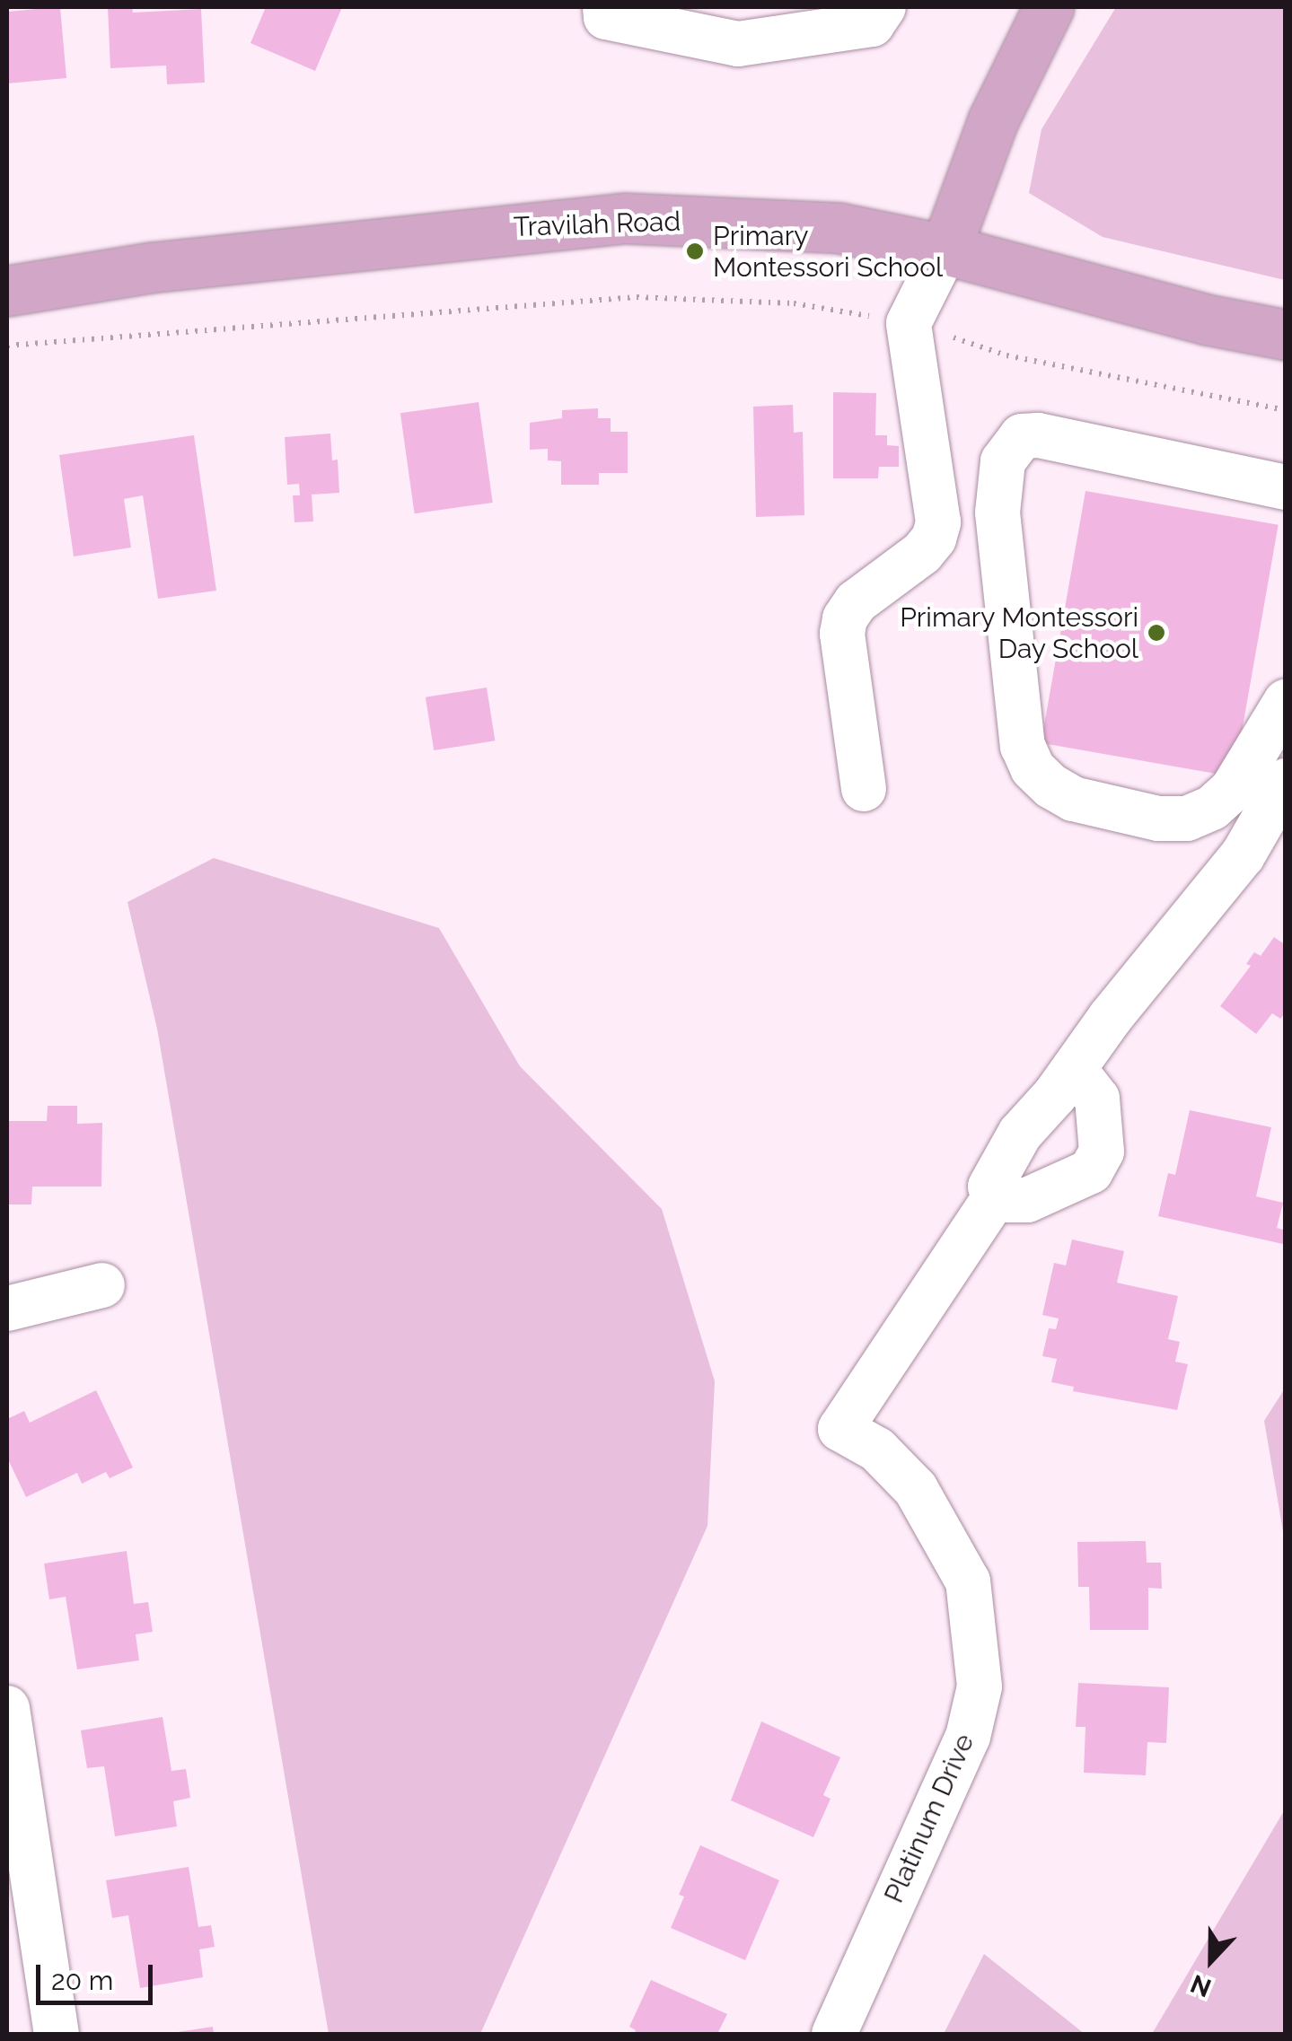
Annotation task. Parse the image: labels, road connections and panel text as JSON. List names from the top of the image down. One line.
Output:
{"streets":{"main road":["Travilah Road"],"street":["Platinum Drive"]},"places":["Primary Montessori School","Primary Montessori Day School"],"scale_bar":"20 m","north":"bottom"}
